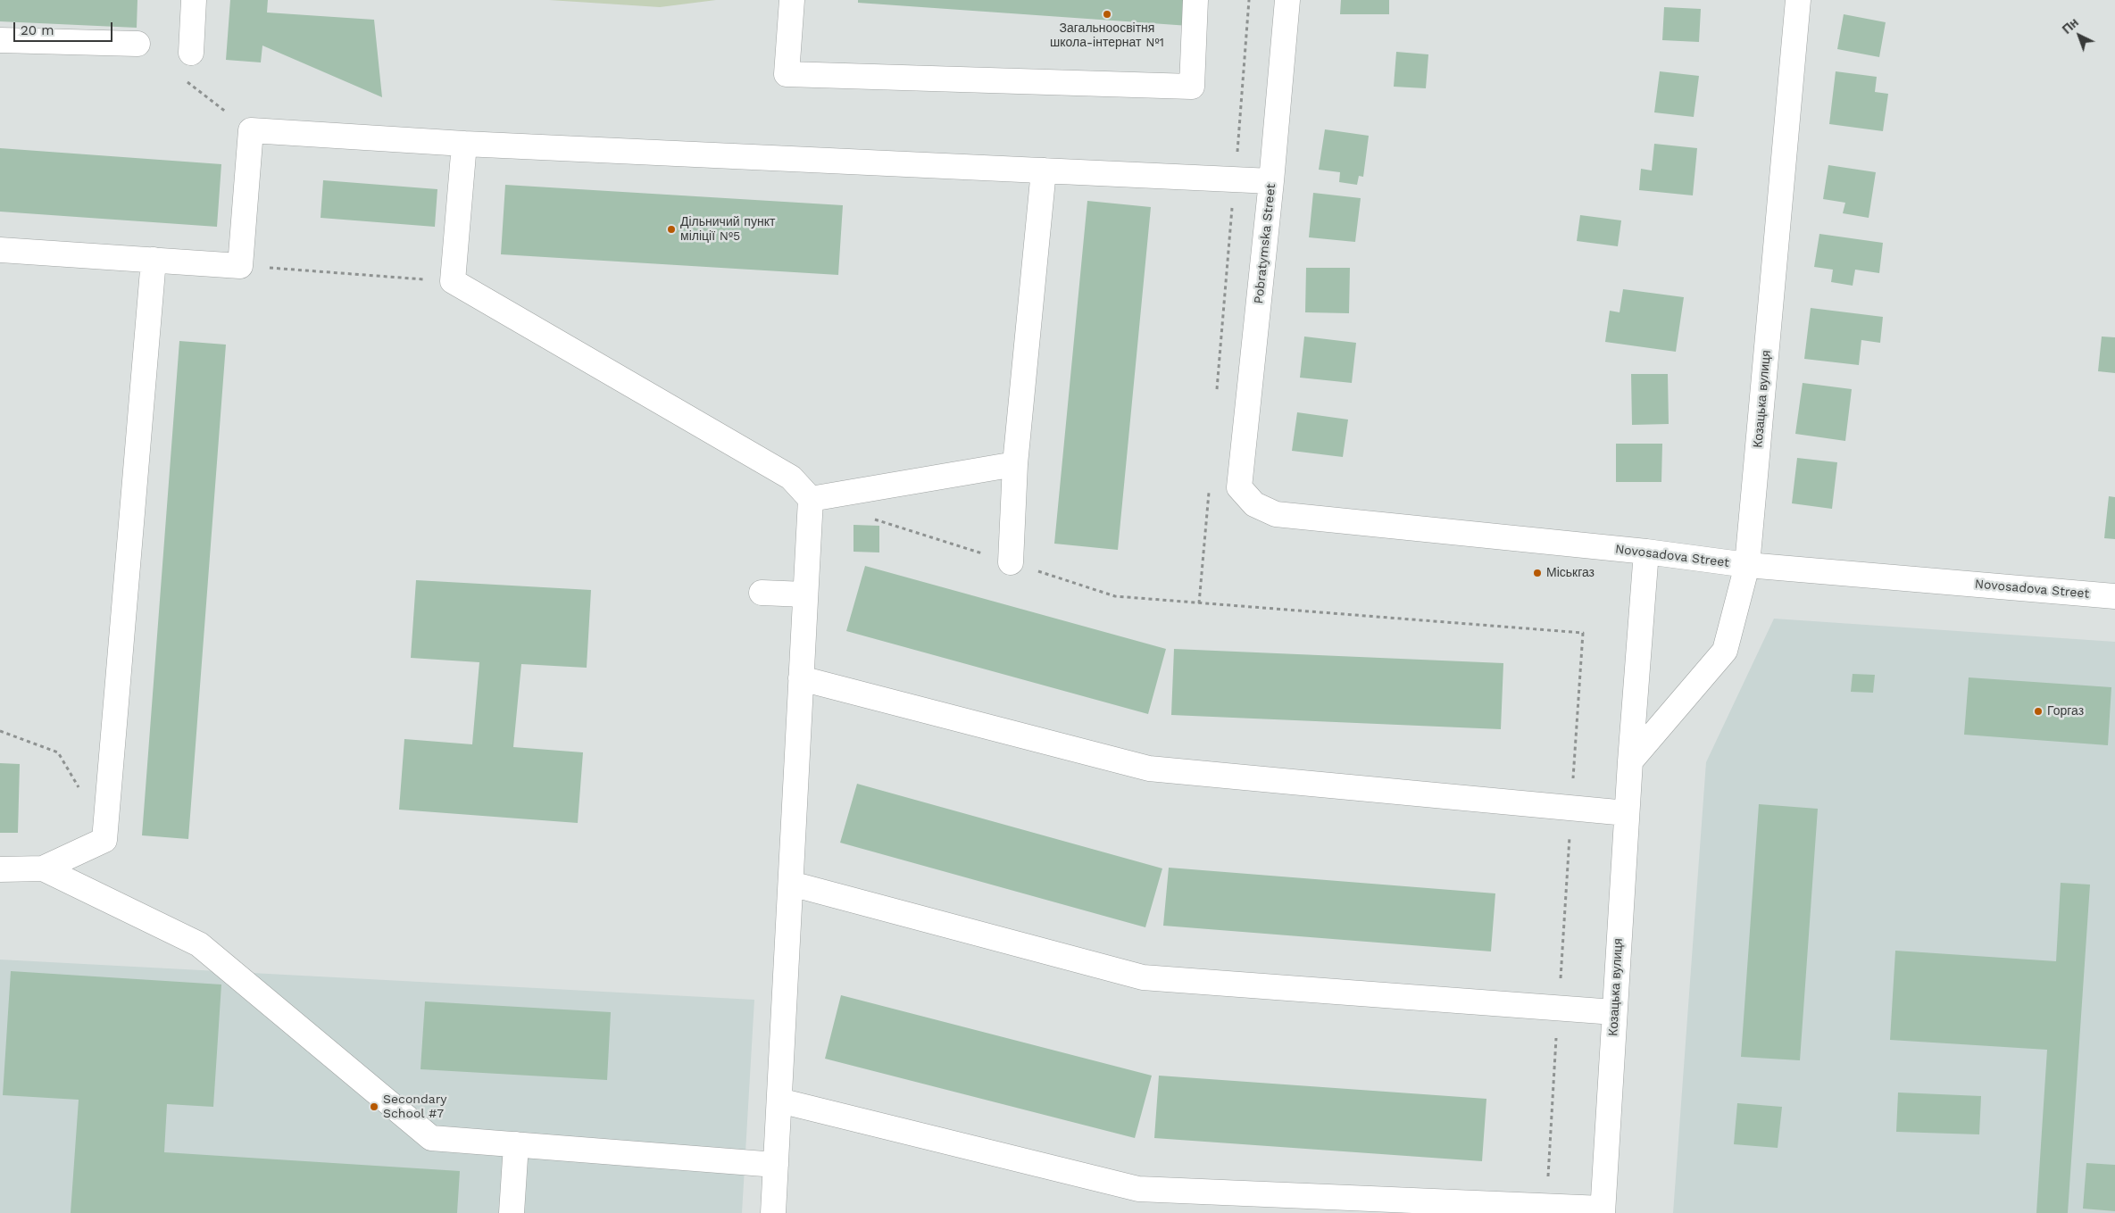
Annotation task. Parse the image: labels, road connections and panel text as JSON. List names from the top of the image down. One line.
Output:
{"streets":{"street":["Pobratymska Street","Козацька вулиця","Novosadova Street"]},"crossings":[["Pobratymska Street","Novosadova Street"],["Козацька вулиця","Novosadova Street"]],"places":["Загальноосвітня школа-інтернат №1","Дільничий пункт міліції №5","Міськгаз","Горгаз","Secondary School #7"],"scale_bar":"20 m","north":"top left"}
